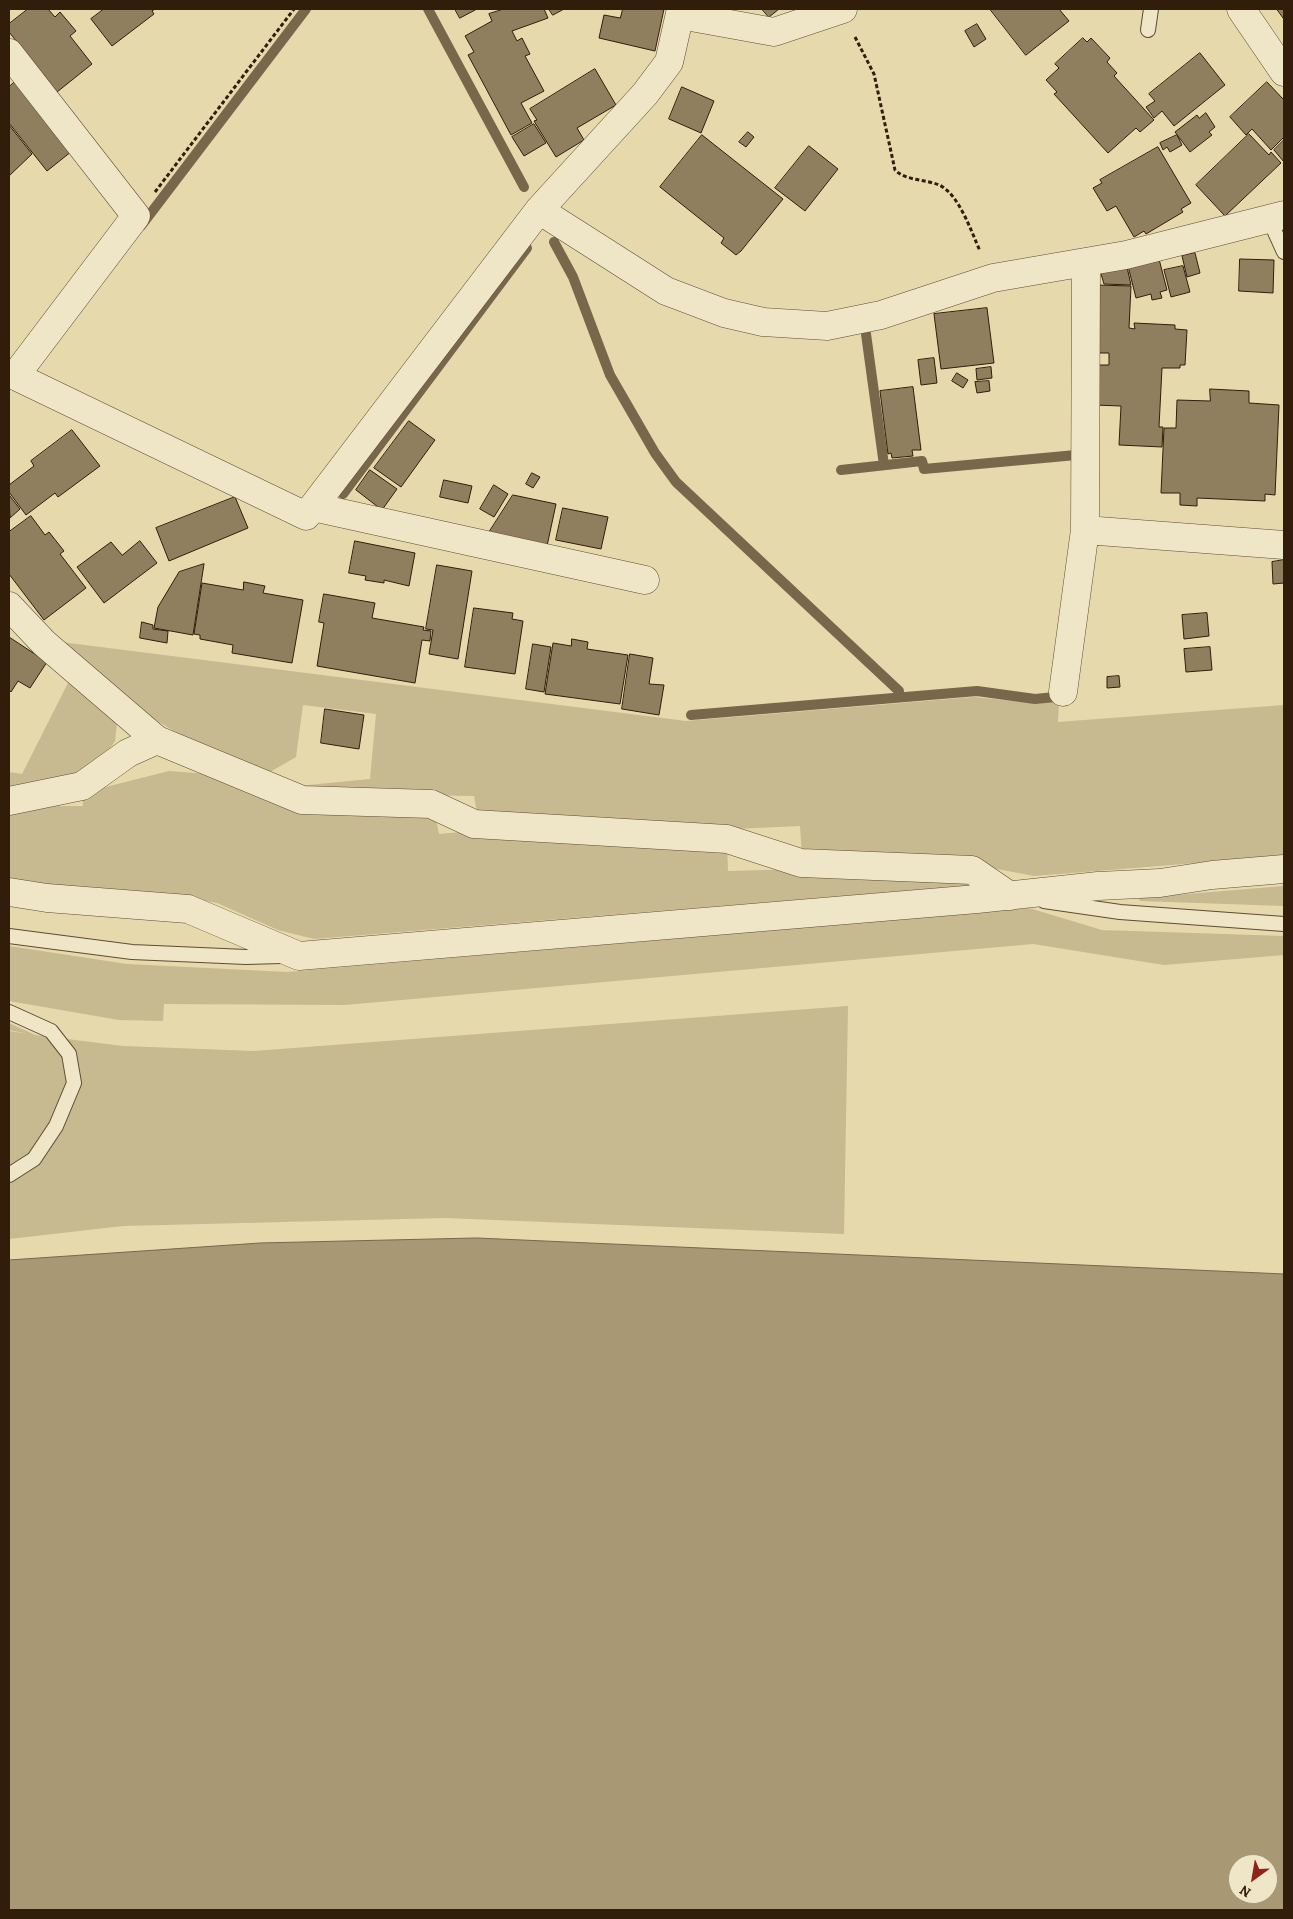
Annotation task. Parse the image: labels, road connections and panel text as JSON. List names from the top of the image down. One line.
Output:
{"north":"bottom left"}
